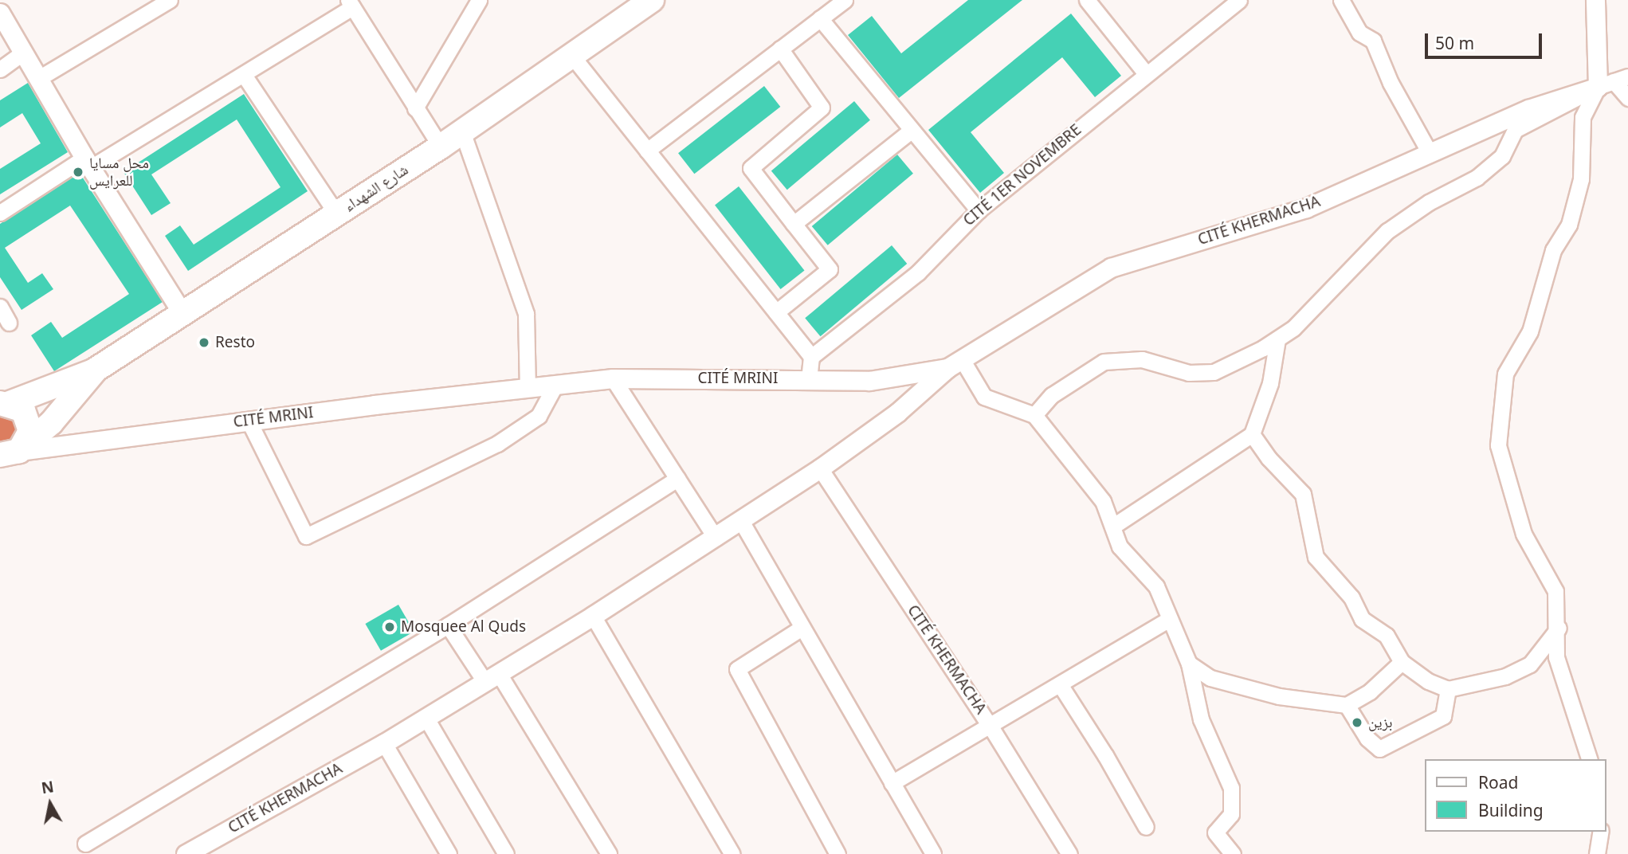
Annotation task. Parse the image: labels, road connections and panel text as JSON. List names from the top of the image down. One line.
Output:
{"streets":{"main road":["شارع الشهداء"],"street":["CITÉ 1ER NOVEMBRE","CITÉ KHERMACHA","CITÉ MRINI"]},"crossings":[["CITÉ KHERMACHA","CITÉ MRINI"]],"places":["محل مسايا للعرايس","Resto","Mosquee Al Quds","بزين"],"legend":["Road","Building"],"scale_bar":"50 m","north":"top"}
